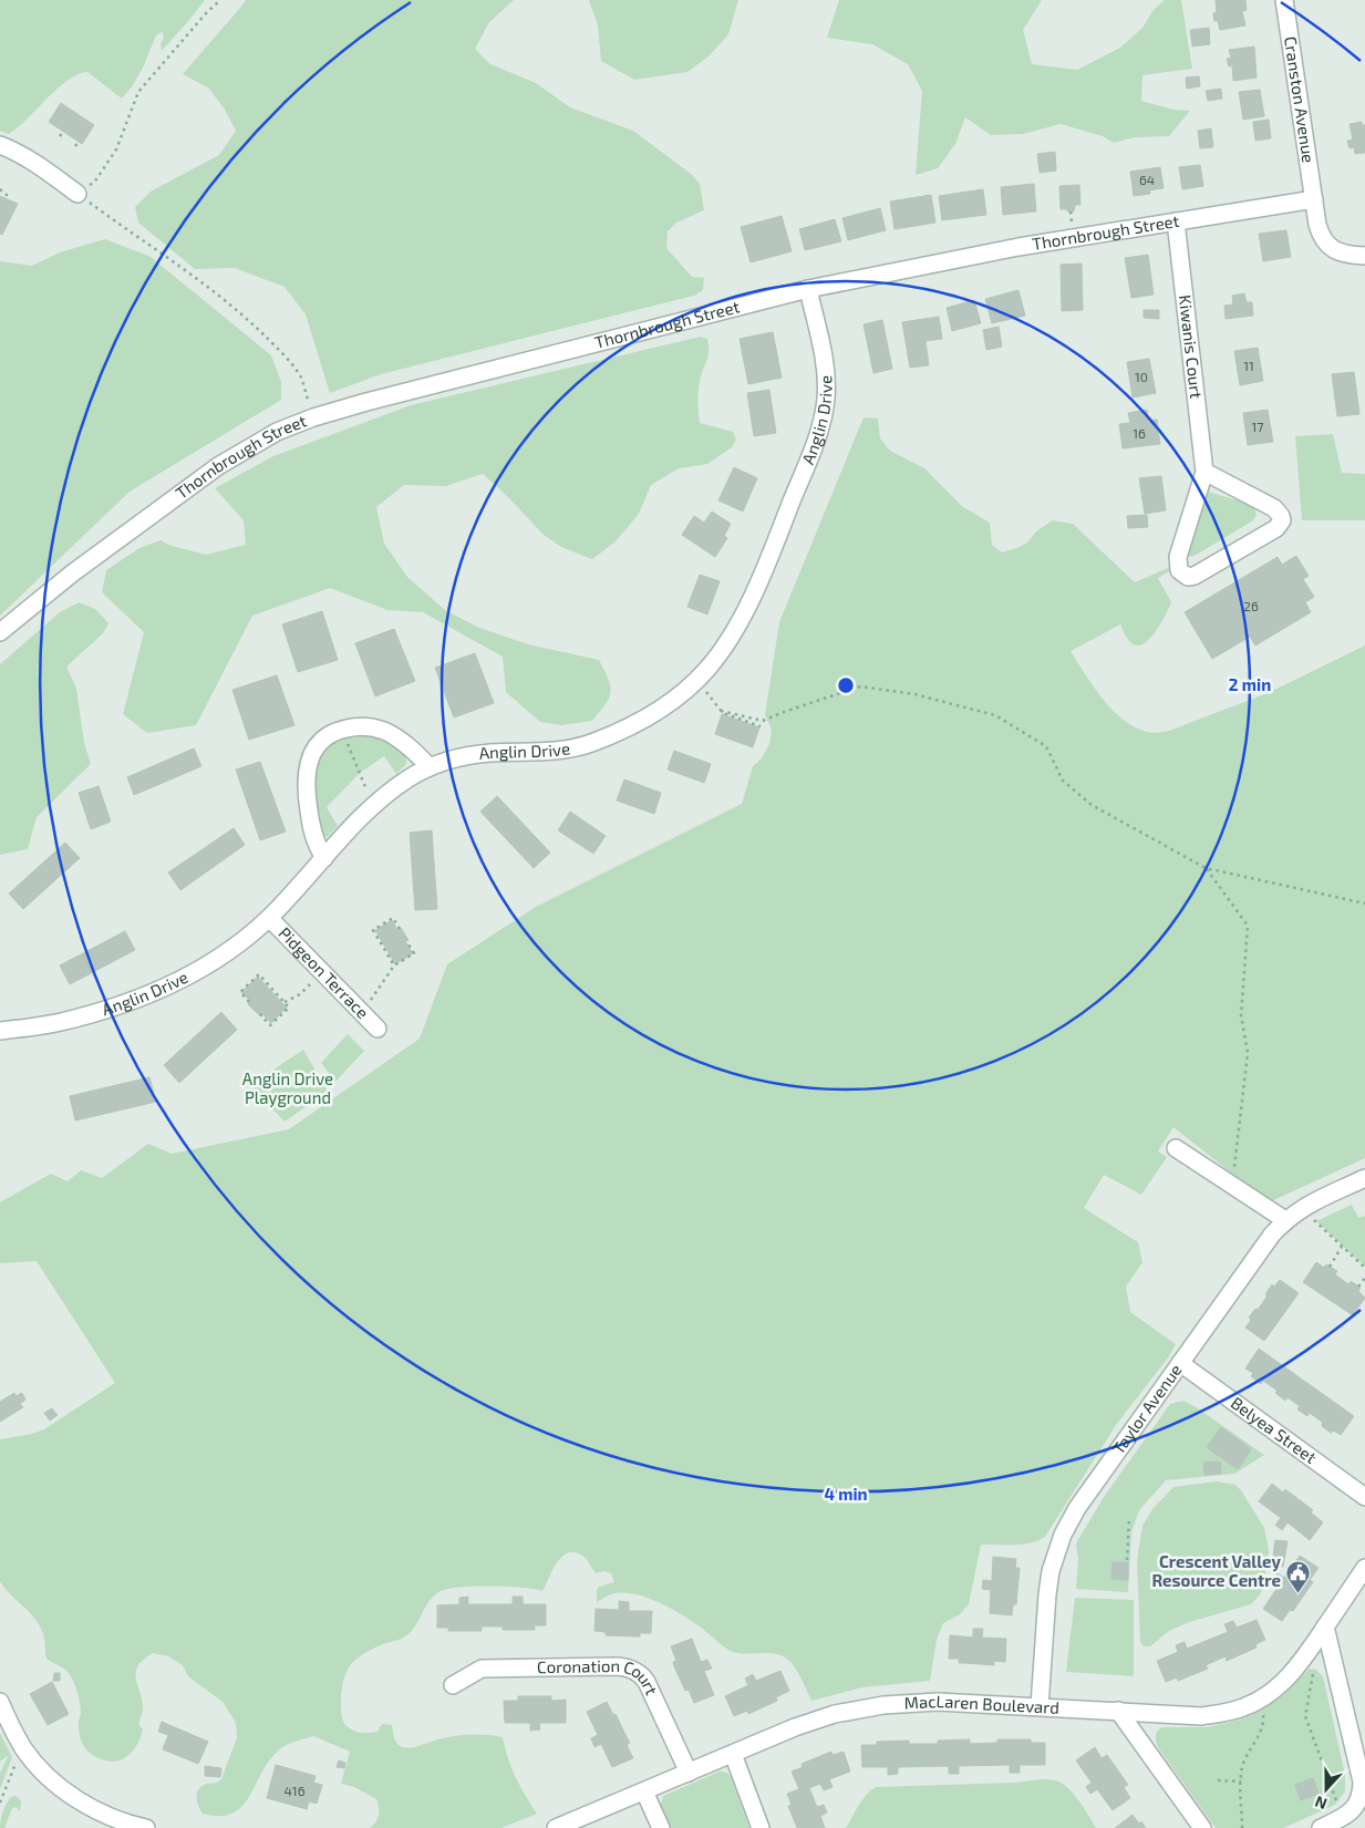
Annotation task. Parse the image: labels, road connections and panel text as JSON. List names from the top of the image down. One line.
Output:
{"streets":{"street":["Cranston Avenue","Thornbrough Street","Kiwanis Court","Anglin Drive","Pidgeon Terrace","Taylor Avenue","Belyea Street","Coronation Court","MacLaren Boulevard"]},"crossings":[["Cranston Avenue","Thornbrough Street"],["Thornbrough Street","Kiwanis Court"],["Thornbrough Street","Anglin Drive"],["Anglin Drive","Pidgeon Terrace"],["Taylor Avenue","Belyea Street"],["Taylor Avenue","MacLaren Boulevard"],["Coronation Court","MacLaren Boulevard"]],"parks":["Anglin Drive Playground"],"places":{"public building":["Crescent Valley Resource Centre"]},"house_numbers":["64","11","10","17","16","26","416"],"north":"bottom","rings":["2 min","4 min"]}
